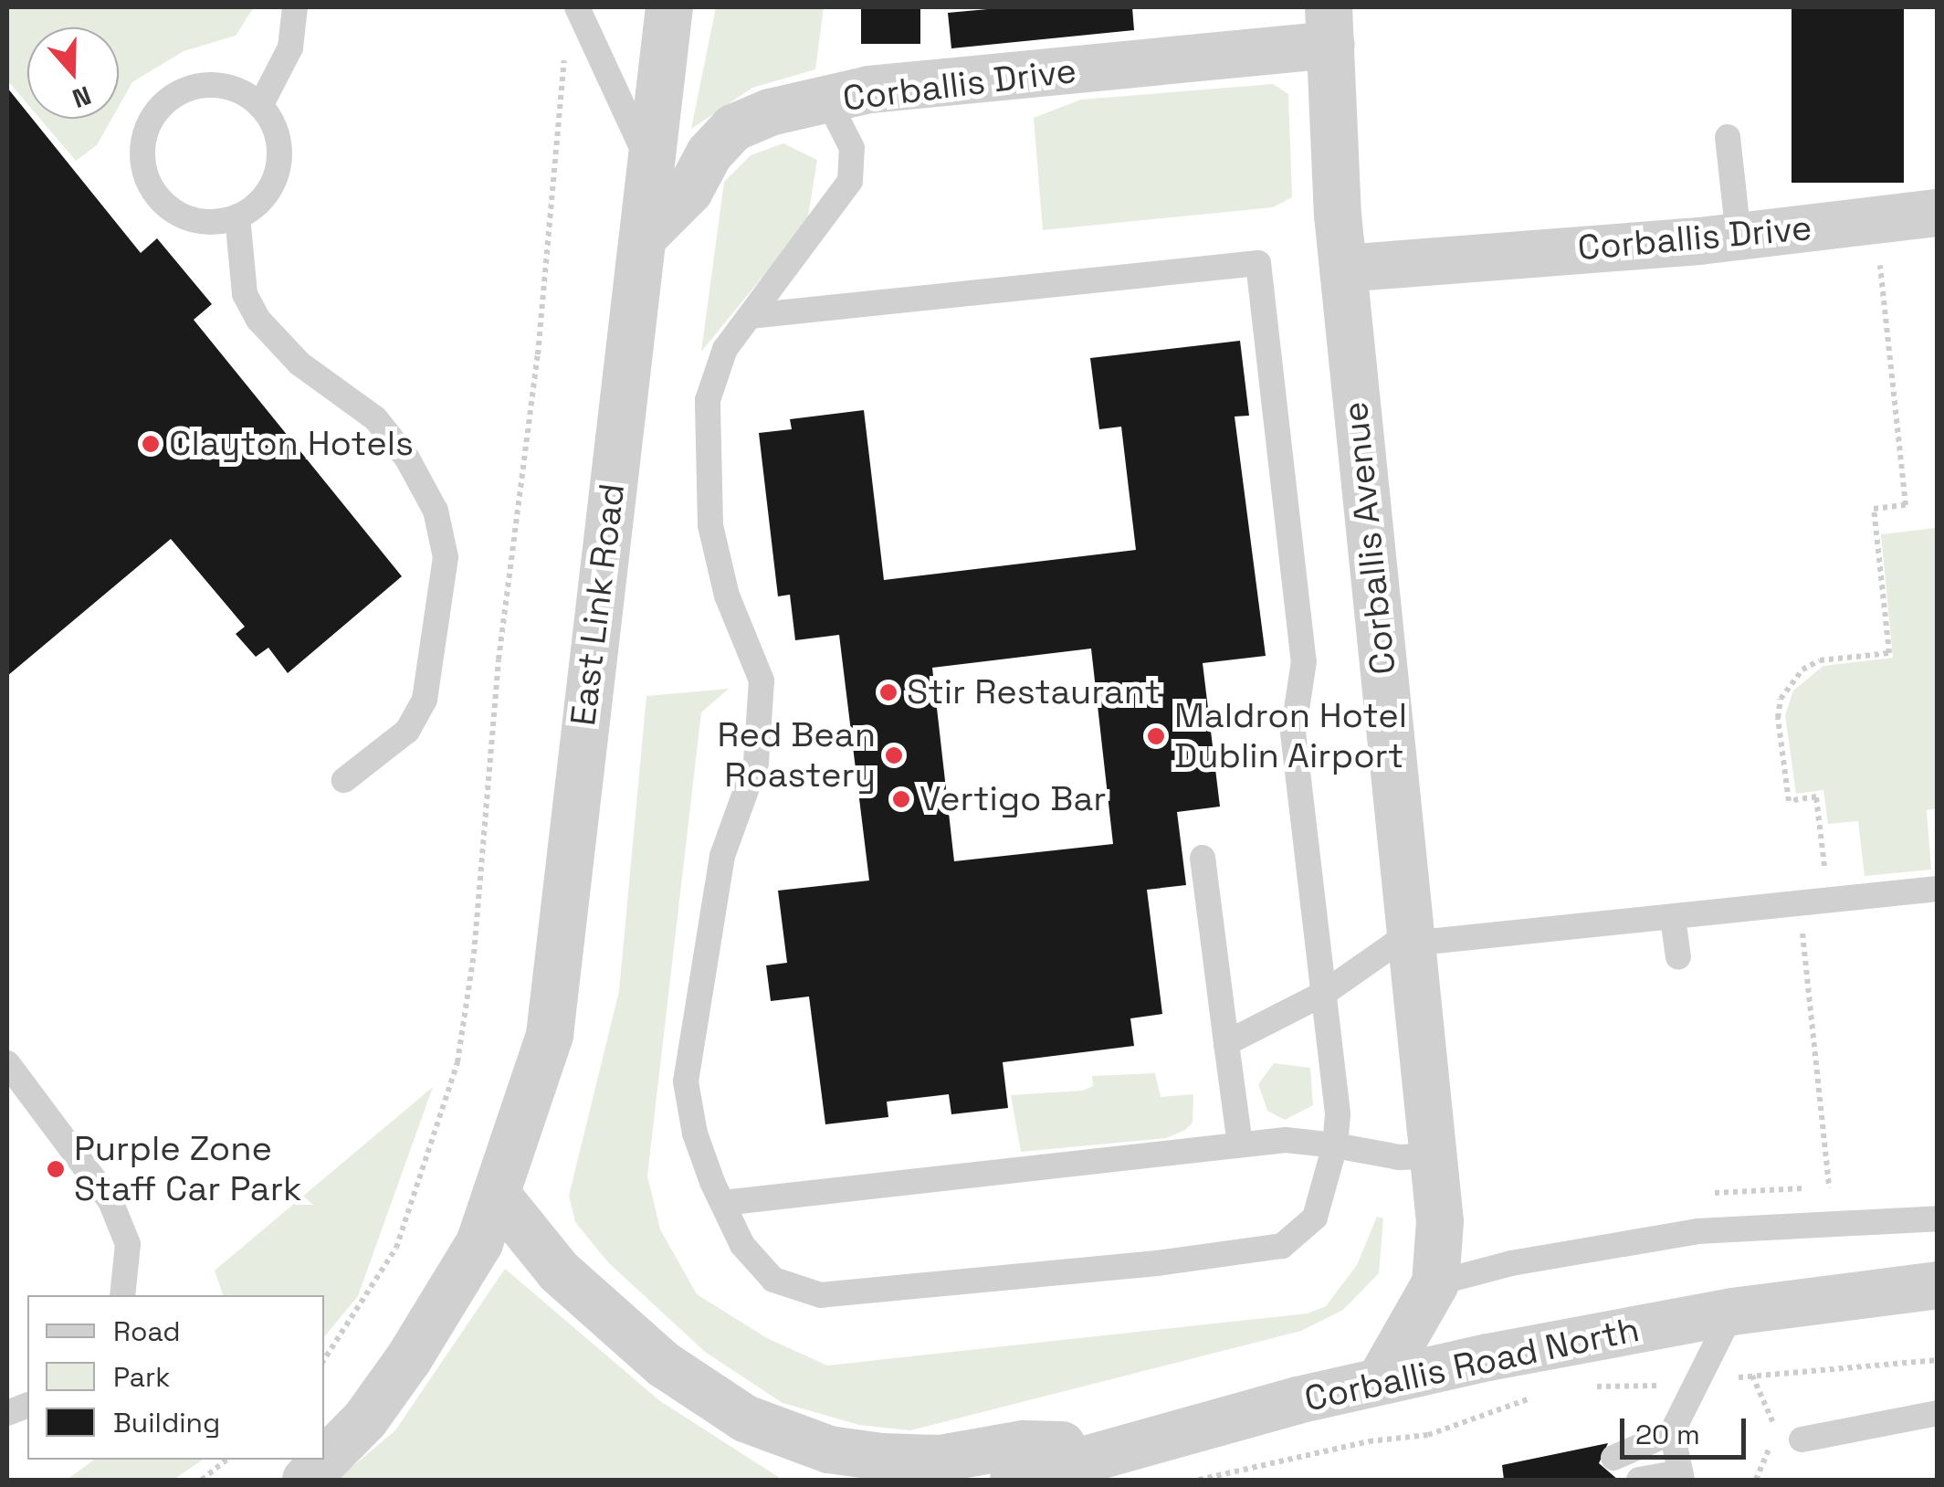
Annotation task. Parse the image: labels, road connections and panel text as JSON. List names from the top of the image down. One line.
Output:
{"streets":{"street":["Corballis Drive","Corballis Avenue","East Link Road","Corballis Road North"]},"crossings":[["Corballis Drive","Corballis Avenue"],["Corballis Drive","East Link Road"],["Corballis Avenue","Corballis Road North"]],"places":["Clayton Hotels","Stir Restaurant","Maldron Hotel Dublin Airport","Red Bean Roastery","Vertigo Bar","Purple Zone Staff Car Park"],"legend":["Road","Park","Building"],"scale_bar":"20 m","north":"bottom"}
